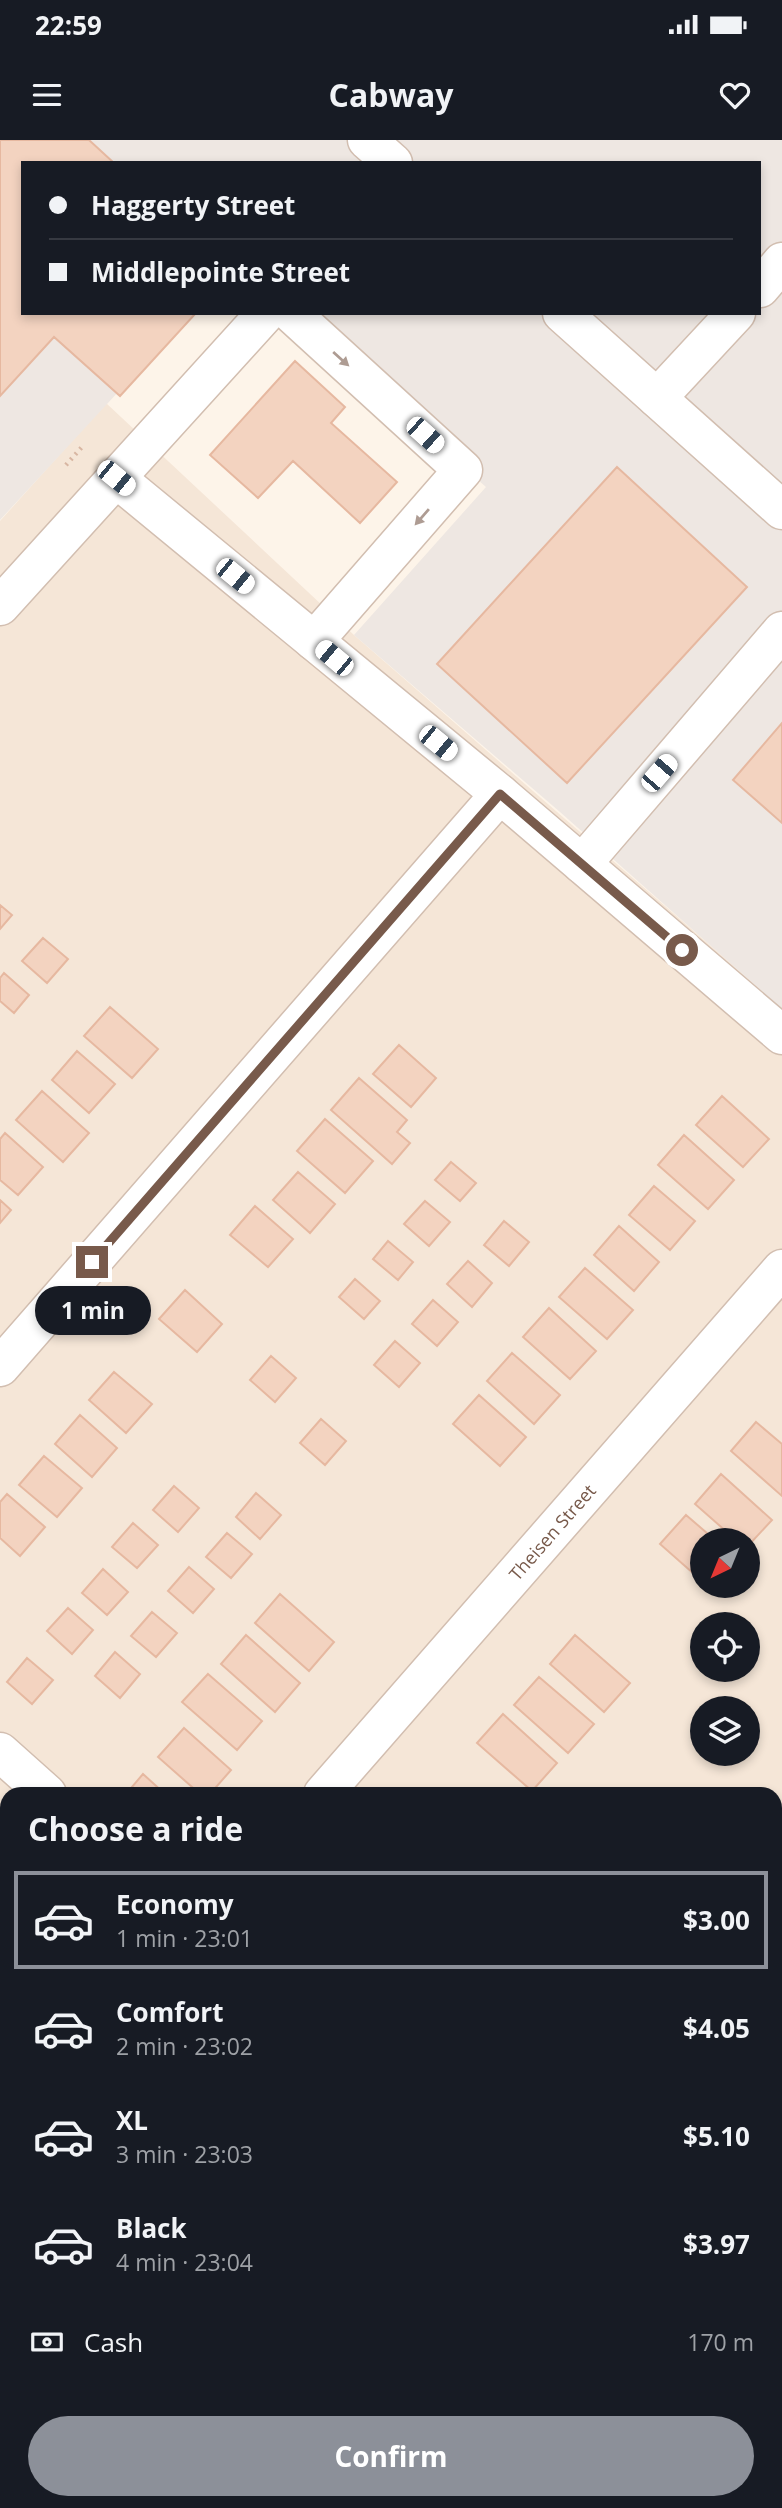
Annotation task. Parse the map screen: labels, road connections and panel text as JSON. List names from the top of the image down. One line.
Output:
{"streets":{"street":["Theisen Street"]},"north":"bottom left","page":{"status":"22:59","header":"Cabway","banner":["Haggerty Street","Middlepointe Street"],"bubble":"1 min","heading":"Choose a ride","list":[{"name":"Economy","note":"1 min · 23:01","value":"$3.00"},{"name":"Comfort","note":"2 min · 23:02","value":"$4.05"},{"name":"XL","note":"3 min · 23:03","value":"$5.10"},{"name":"Black","note":"4 min · 23:04","value":"$3.97"}],"pay":["Cash","170 m"],"buttons":"Confirm"}}
